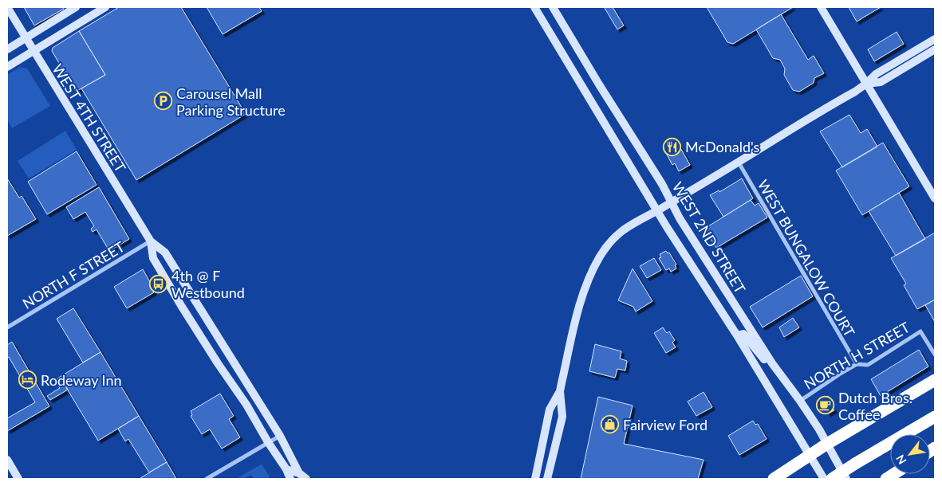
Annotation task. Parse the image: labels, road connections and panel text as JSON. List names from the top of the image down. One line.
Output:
{"streets":{"main road":["WEST 4TH STREET","WEST 2ND STREET"],"street":["WEST BUNGALOW COURT","NORTH F STREET","NORTH H STREET"]},"crossings":[["WEST 4TH STREET","NORTH F STREET"],["WEST 2ND STREET","NORTH H STREET"],["WEST BUNGALOW COURT","NORTH H STREET"]],"places":{"parking":["Carousel Mall Parking Structure"],"restaurant":["McDonald's"],"bus stop":["4th @ F Westbound"],"hotel":["Rodeway Inn"],"cafe":["Dutch Bros. Coffee"],"shop":["Fairview Ford"]},"north":"bottom left"}
